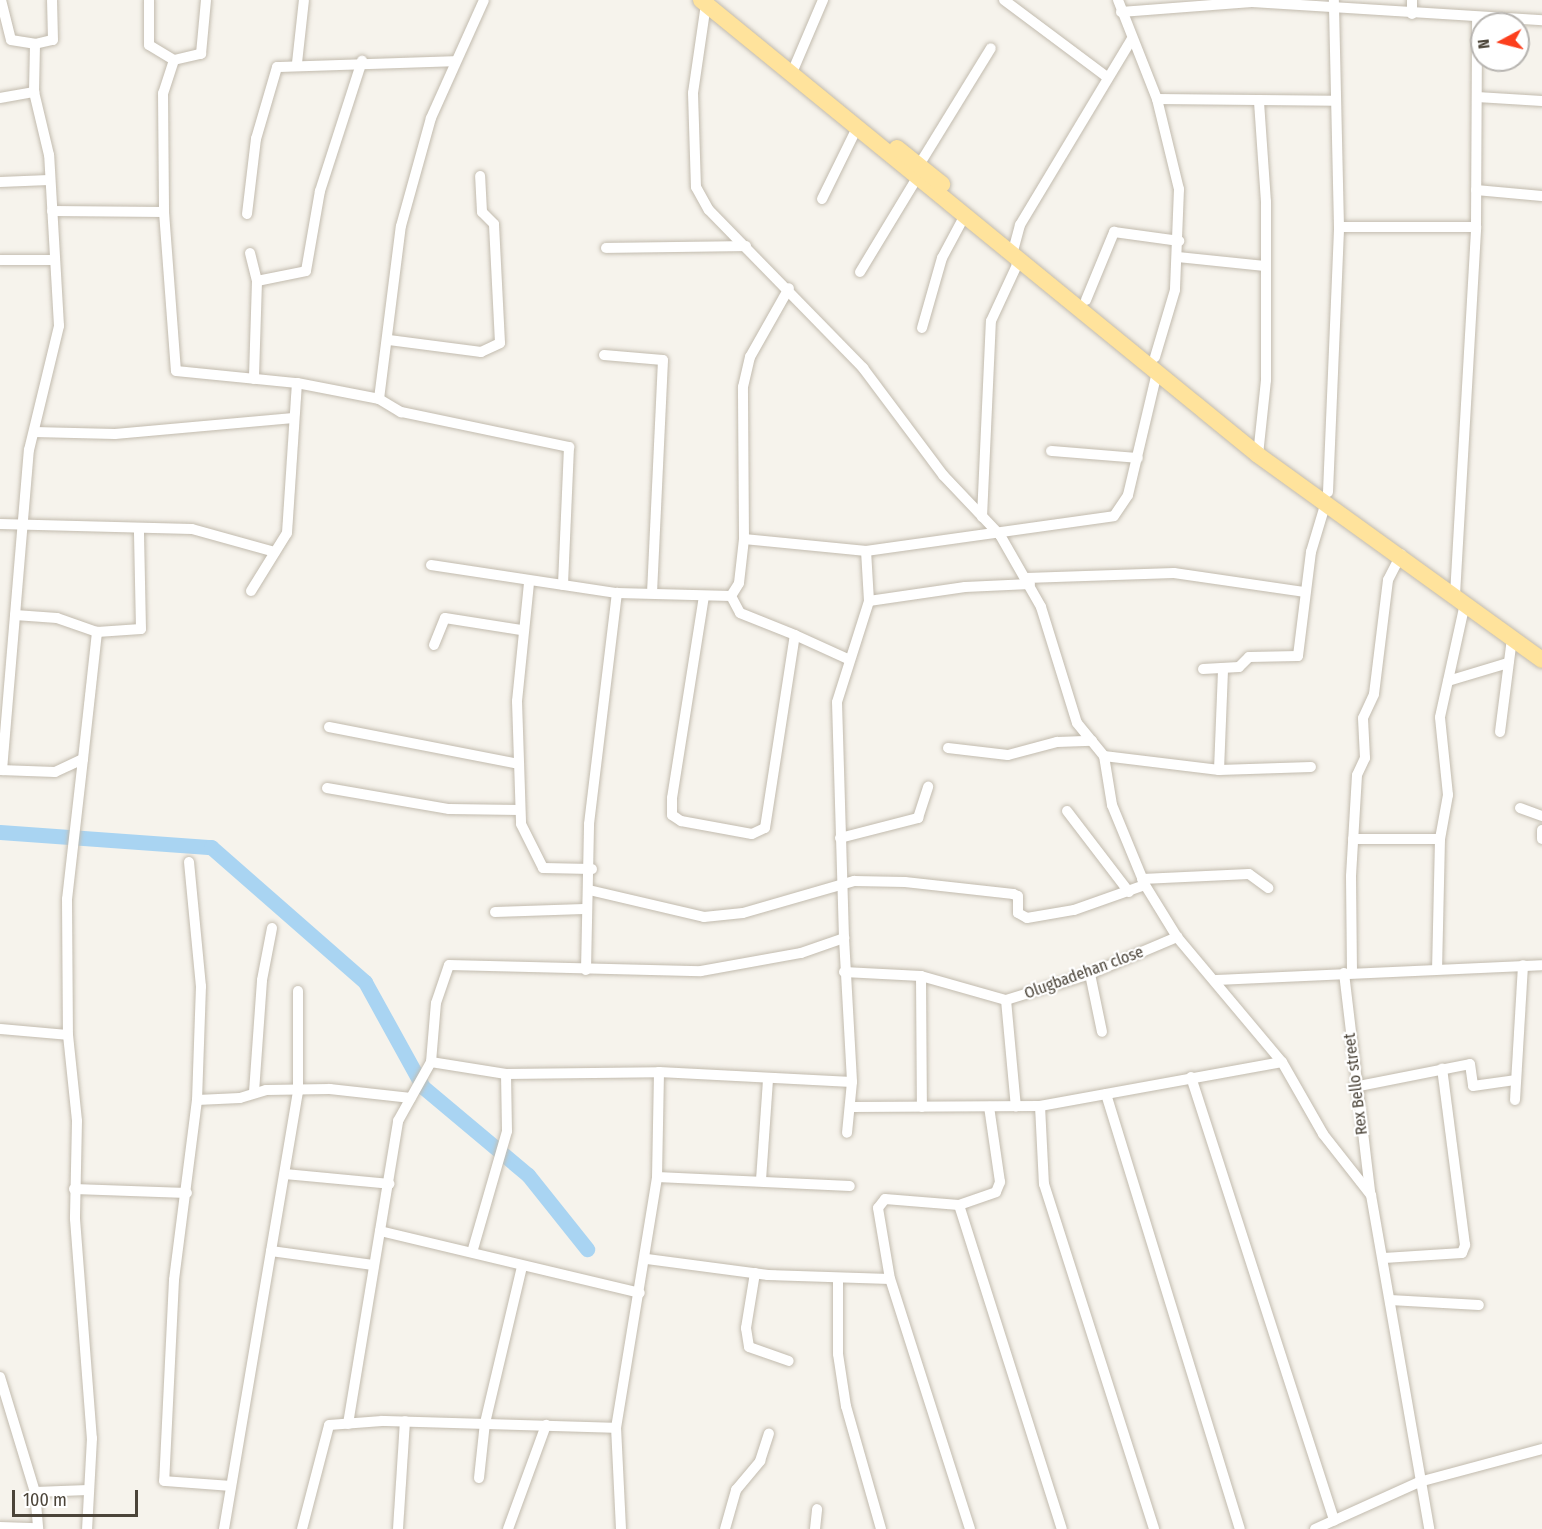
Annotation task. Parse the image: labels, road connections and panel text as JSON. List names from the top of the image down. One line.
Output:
{"streets":{"street":["Olugbadehan close","Rex Bello street"]},"scale_bar":"100 m","north":"left"}
